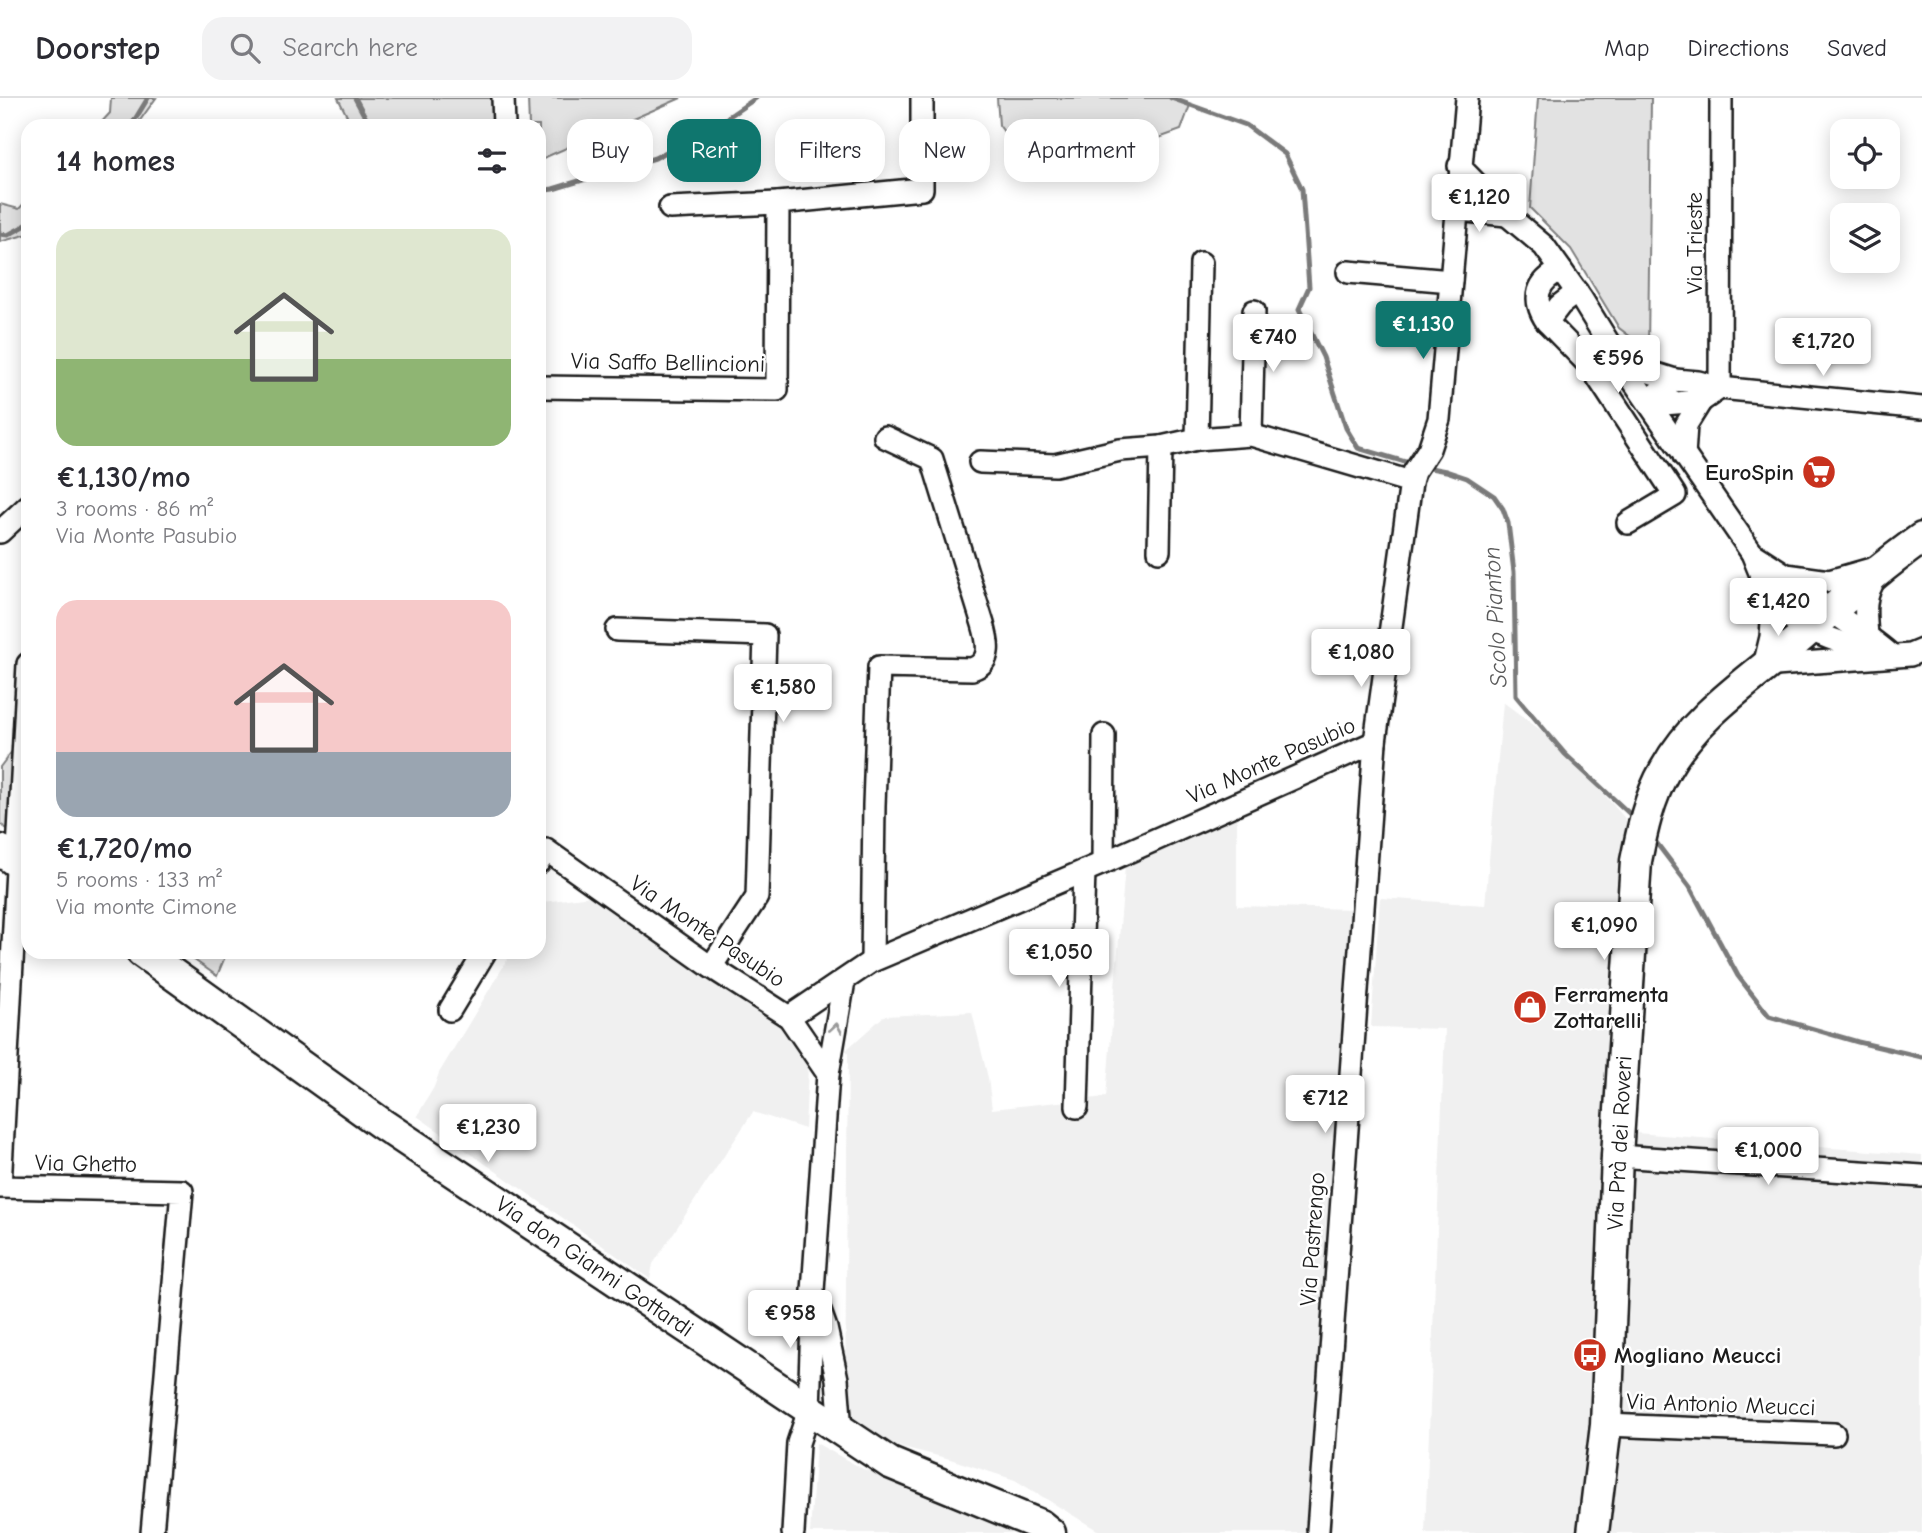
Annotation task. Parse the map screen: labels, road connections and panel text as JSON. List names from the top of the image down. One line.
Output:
{"streets":{"main road":["Via Prà dei Roveri","Via don Gianni Gottardi"],"street":["Via Trieste","Via Saffo Bellincioni","Via Monte Pasubio","Via Ghetto","Via Pastrengo","Via Antonio Meucci"]},"crossings":[["Via Monte Pasubio","Via Pastrengo"],["Via Prà dei Roveri","Via Antonio Meucci"]],"water":["Scolo Pianton"],"places":{"supermarket":["EuroSpin"],"shop":["Ferramenta Zottarelli"],"bus stop":["Mogliano Meucci"]},"page":{"header":"Doorstep","search":"Search here","nav":["Map","Directions","Saved"],"chip":["Buy","Rent","Filters","New","Apartment"],"heading":"14 homes","price":["€1,120","€1,130","€740","€1,720","€596","€1,420","€1,080","€1,580","€1,090","€1,050","€712","€1,230","€1,000","€958"],"list":[{"name":"€1,130/mo","note":"3 rooms · 86 m² · Via Monte Pasubio"},{"name":"€1,720/mo","note":"5 rooms · 133 m² · Via monte Cimone"}]}}
